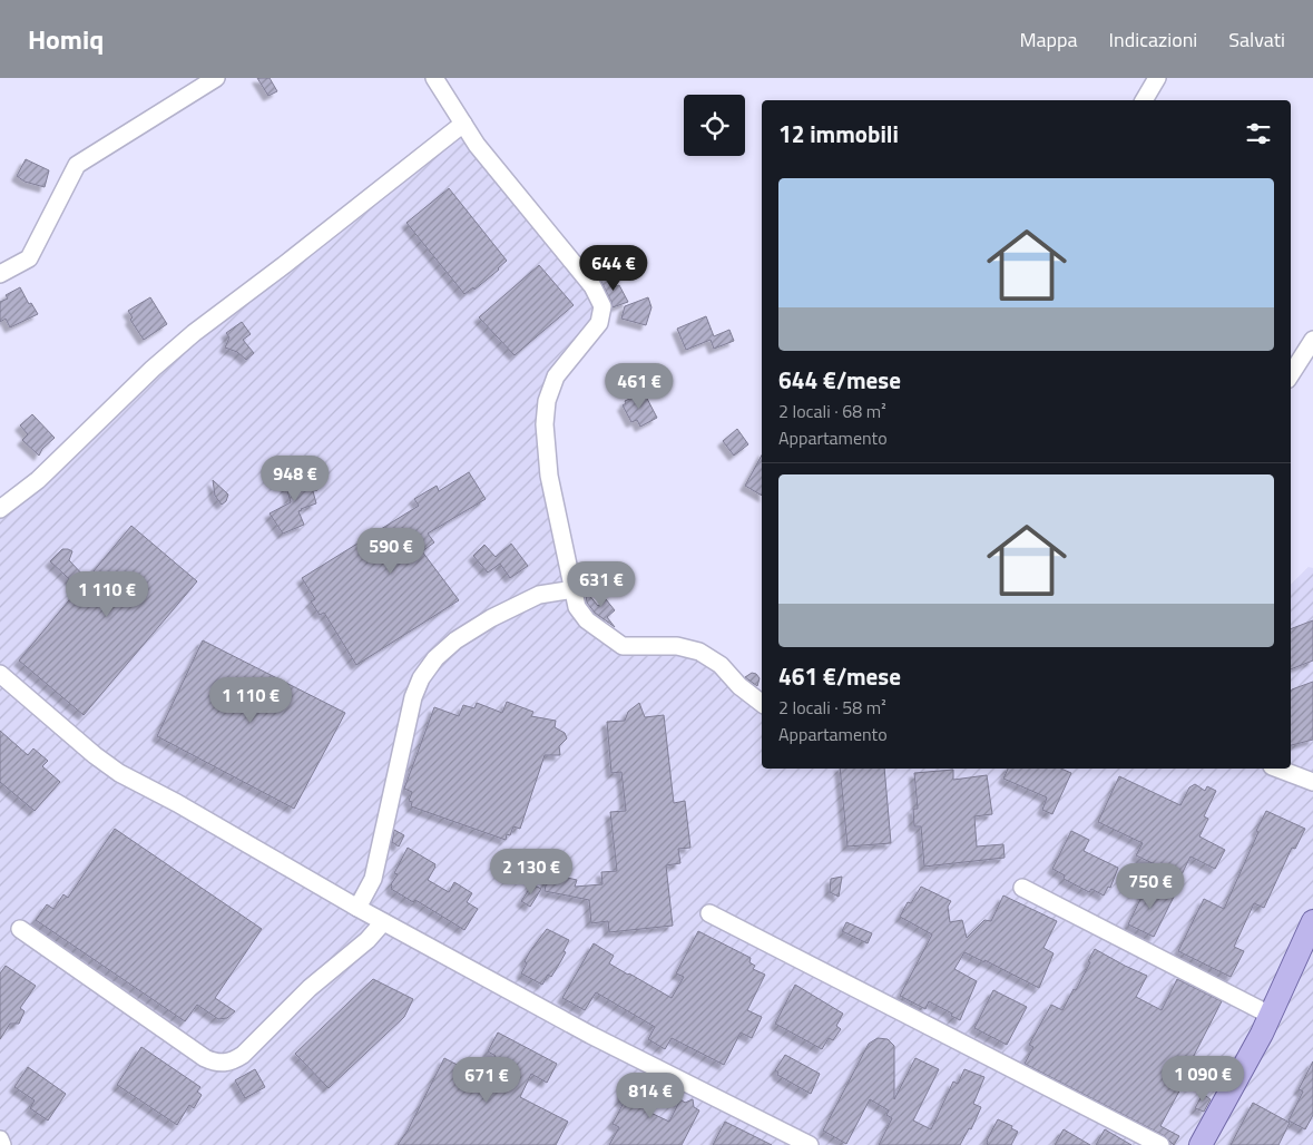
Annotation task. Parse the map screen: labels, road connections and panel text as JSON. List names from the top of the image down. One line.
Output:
{"page":{"header":"Homiq","nav":["Mappa","Indicazioni","Salvati"],"heading":"12 immobili","list":[{"name":"644 €/mese","note":"2 locali · 68 m² · Appartamento"},{"name":"461 €/mese","note":"2 locali · 58 m² · Appartamento"}],"price":["644 €","461 €","948 €","590 €","631 €","1 110 €","1 110 €","2 130 €","750 €","1 090 €","671 €","814 €"]}}
